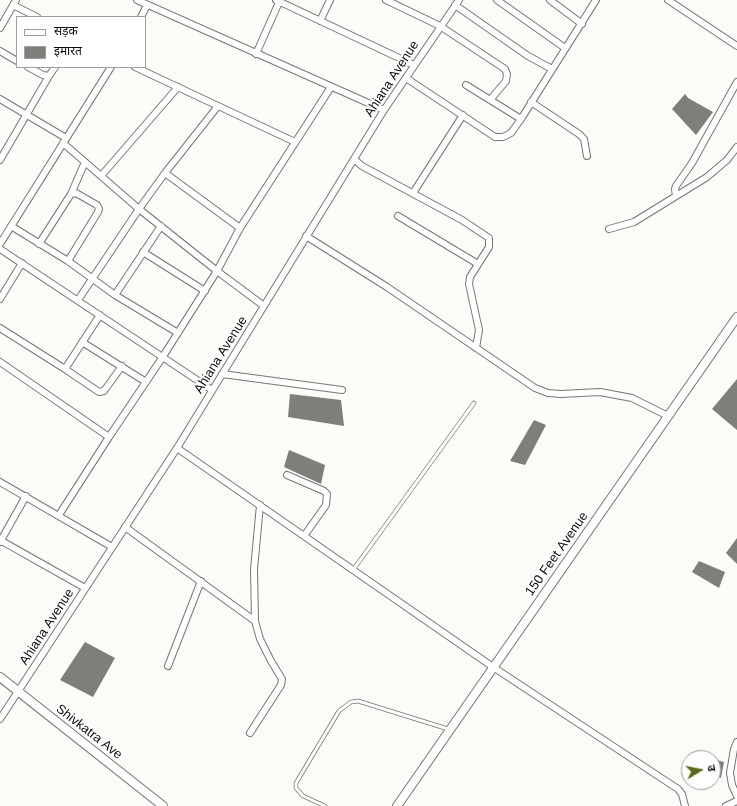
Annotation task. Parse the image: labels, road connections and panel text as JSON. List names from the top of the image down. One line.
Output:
{"streets":{"street":["Ahiana Avenue","150 Feet Avenue","Shivkatra Ave"]},"crossings":[["Ahiana Avenue","Shivkatra Ave"]],"legend":["सड़क","इमारत"],"north":"right"}
